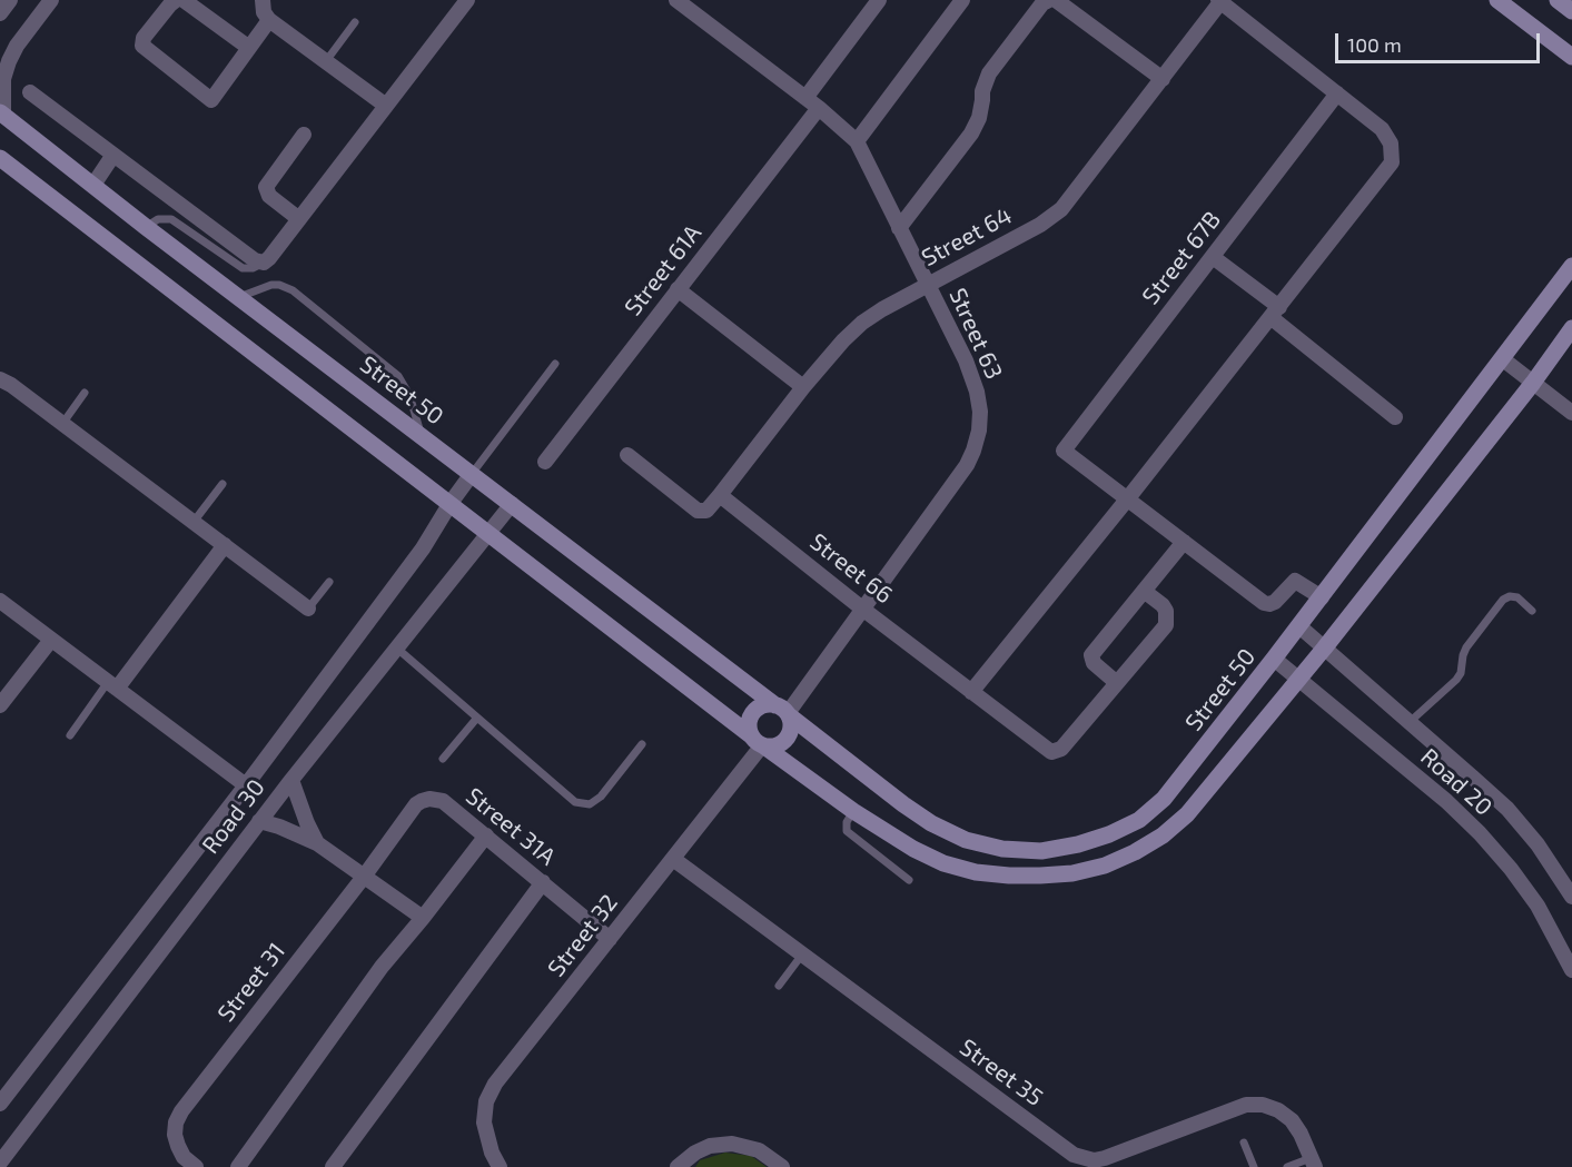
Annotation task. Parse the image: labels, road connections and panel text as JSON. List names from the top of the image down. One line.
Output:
{"streets":{"street":["Street 64","Street 67B","Street 61A","Street 63","Street 50","Street 66","Road 20","Road 30","Street 31A","Street 32","Street 31","Street 35"]},"crossings":[["Street 64","Street 63"],["Street 64","Street 66"],["Street 61A","Street 63"],["Street 63","Street 50"],["Street 63","Street 66"],["Street 63","Street 32"],["Street 50","Road 20"],["Street 50","Road 30"],["Street 50","Street 32"],["Street 31A","Street 32"],["Street 31A","Street 31"],["Street 32","Street 35"]],"scale_bar":"100 m"}
